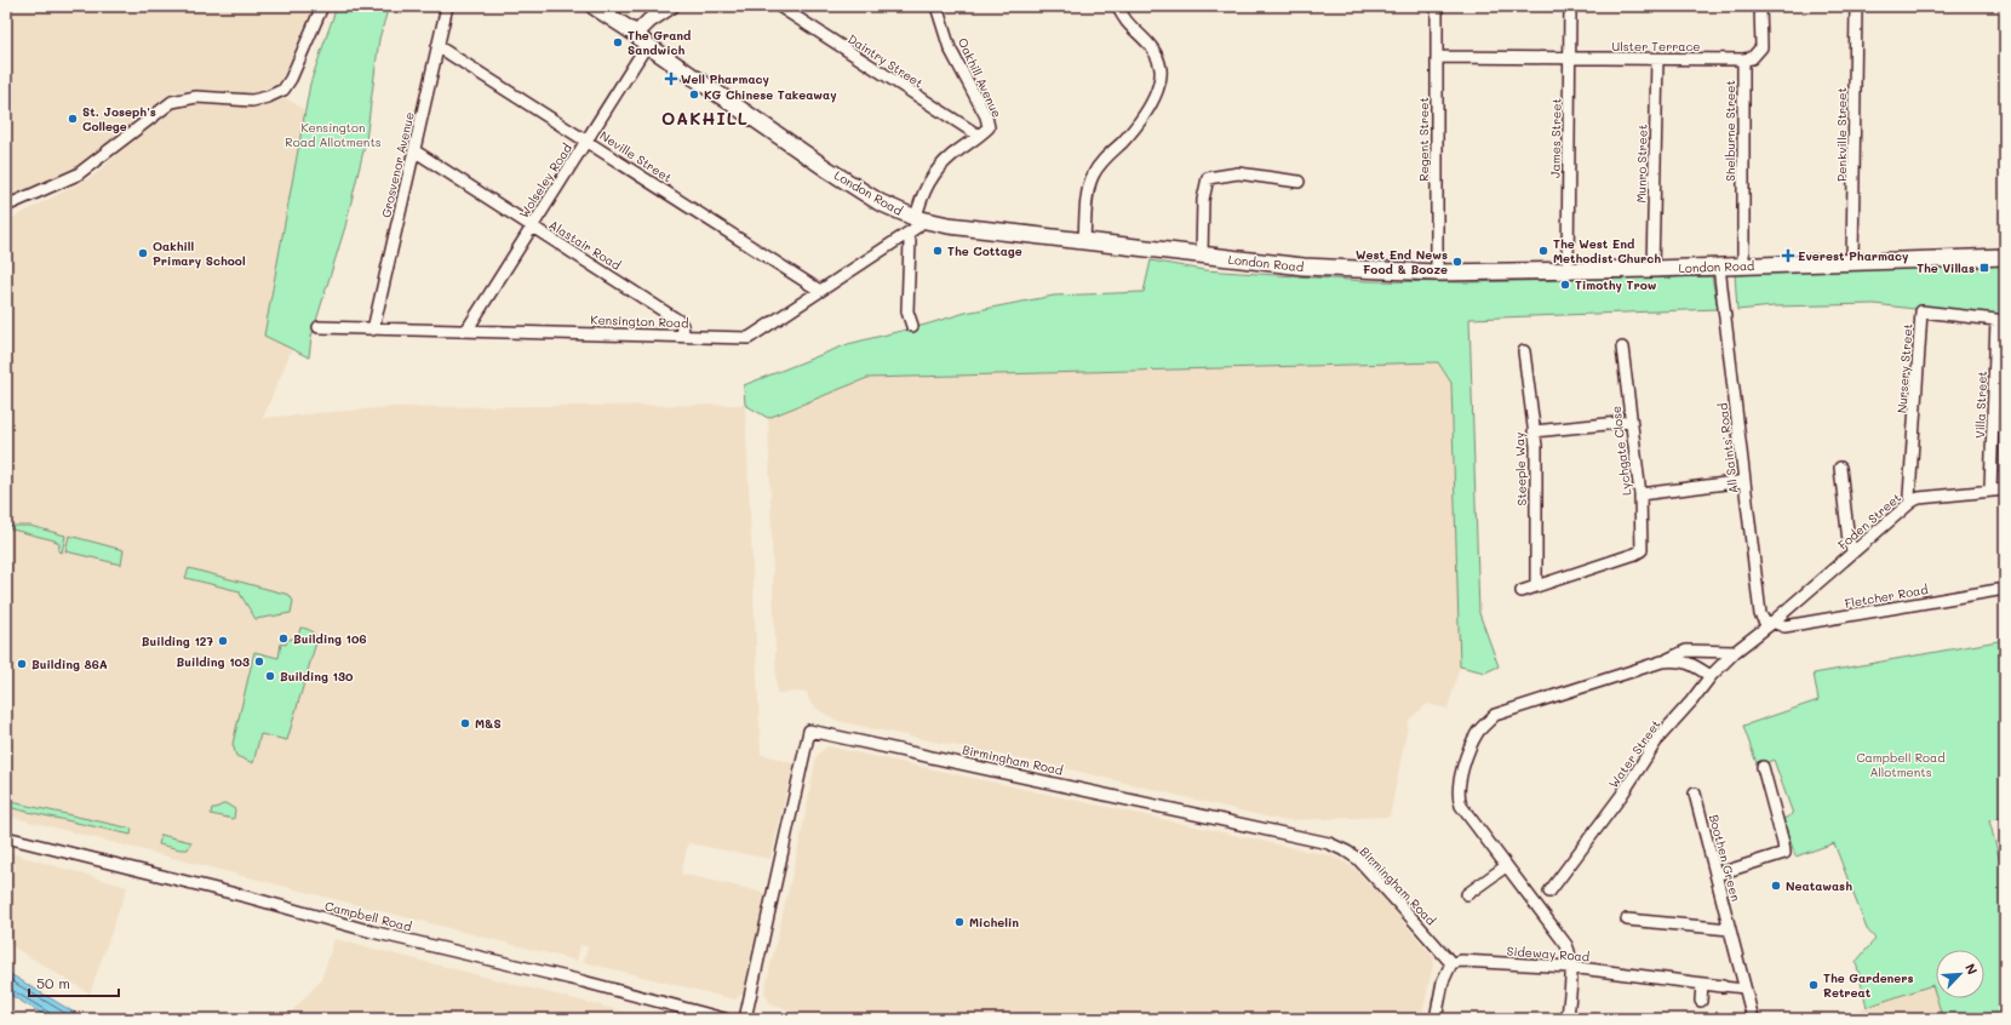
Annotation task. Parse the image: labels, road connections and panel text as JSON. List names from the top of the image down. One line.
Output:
{"streets":{"main road":["London Road"],"street":["Ulster Terrace","Daintry Street","Oakhill Avenue","Shelburne Street","Penkville Street","James Street","Regent Street","Neville Street","Munro Street","Grosvenor Avenue","Wolseley Road","Alastair Road","Kensington Road","Nursery Street","Villa Street","All Saints' Road","Lychgate Close","Steeple Way","Foden Street","Fletcher Road","Water Street","Birmingham Road","Boothen Green","Campbell Road","Sideway Road"]},"crossings":[["Ulster Terrace","Shelburne Street"],["Ulster Terrace","James Street"],["Ulster Terrace","Regent Street"],["Ulster Terrace","Munro Street"],["Daintry Street","Oakhill Avenue"],["Shelburne Street","London Road"],["Penkville Street","London Road"],["James Street","London Road"],["Regent Street","London Road"],["Neville Street","Grosvenor Avenue"],["Neville Street","Wolseley Road"],["Neville Street","Kensington Road"],["Munro Street","London Road"],["Grosvenor Avenue","Alastair Road"],["Grosvenor Avenue","Kensington Road"],["Wolseley Road","London Road"],["Wolseley Road","Alastair Road"],["Wolseley Road","Kensington Road"],["London Road","Kensington Road"],["London Road","All Saints' Road"],["Alastair Road","Kensington Road"],["Nursery Street","Villa Street"],["Nursery Street","Foden Street"],["Villa Street","Foden Street"],["All Saints' Road","Foden Street"],["All Saints' Road","Fletcher Road"],["All Saints' Road","Water Street"],["Lychgate Close","Steeple Way"],["Foden Street","Fletcher Road"],["Foden Street","Water Street"],["Fletcher Road","Water Street"],["Birmingham Road","Sideway Road"],["Boothen Green","Sideway Road"]],"districts":["OAKHILL"],"parks":["Kensington Road Allotments","Campbell Road Allotments"],"places":{"other":["The Grand Sandwich","KG Chinese Takeaway","St. Joseph's College","The Cottage","The West End Methodist Church","Oakhill Primary School","West End News Food & Booze","Timothy Trow","Building 106","Building 127","Building 103","Building 86A","Building 130","M&S","Neatawash","Michelin","The Gardeners Retreat"],"health":["Well Pharmacy","Everest Pharmacy"],"transit":["The Villas"]},"scale_bar":"50 m","north":"top right"}
